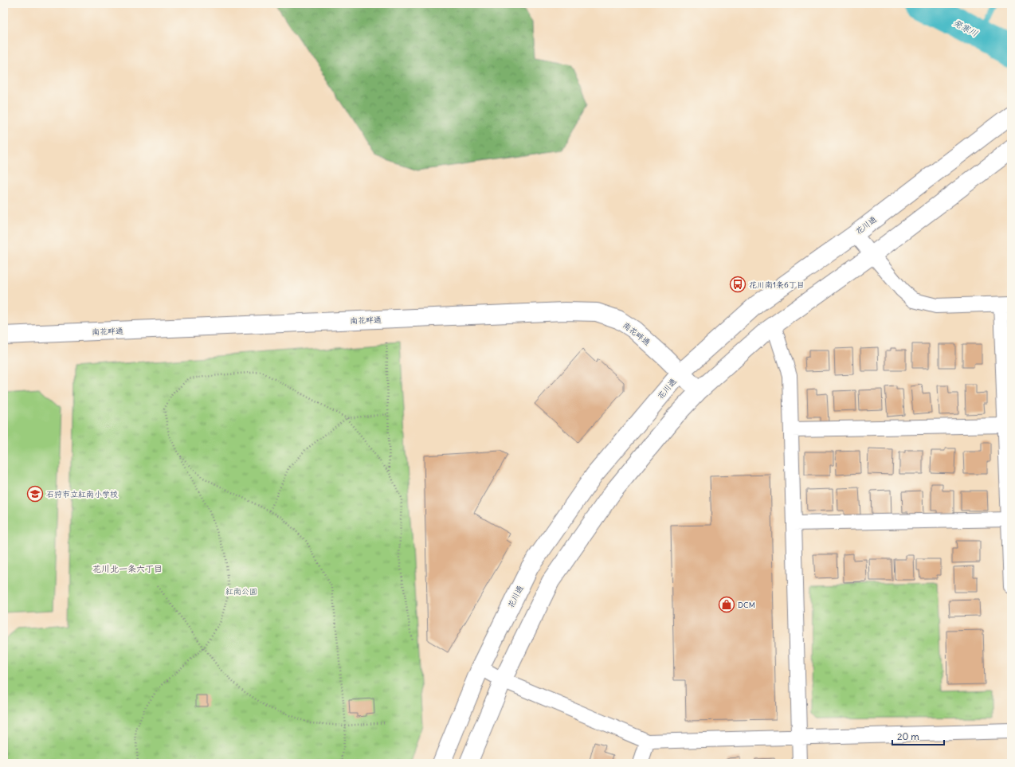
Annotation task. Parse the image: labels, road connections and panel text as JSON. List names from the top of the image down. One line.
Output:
{"streets":{"street":["花川通","南花畔通"]},"crossings":[["花川通","南花畔通"]],"districts":["花川北一条六丁目"],"water":["発寒川"],"parks":["紅南公園"],"places":{"bus stop":["花川南1条6丁目"],"school or university":["石狩市立紅南小学校"],"shop":["DCM"]},"scale_bar":"20 m"}
